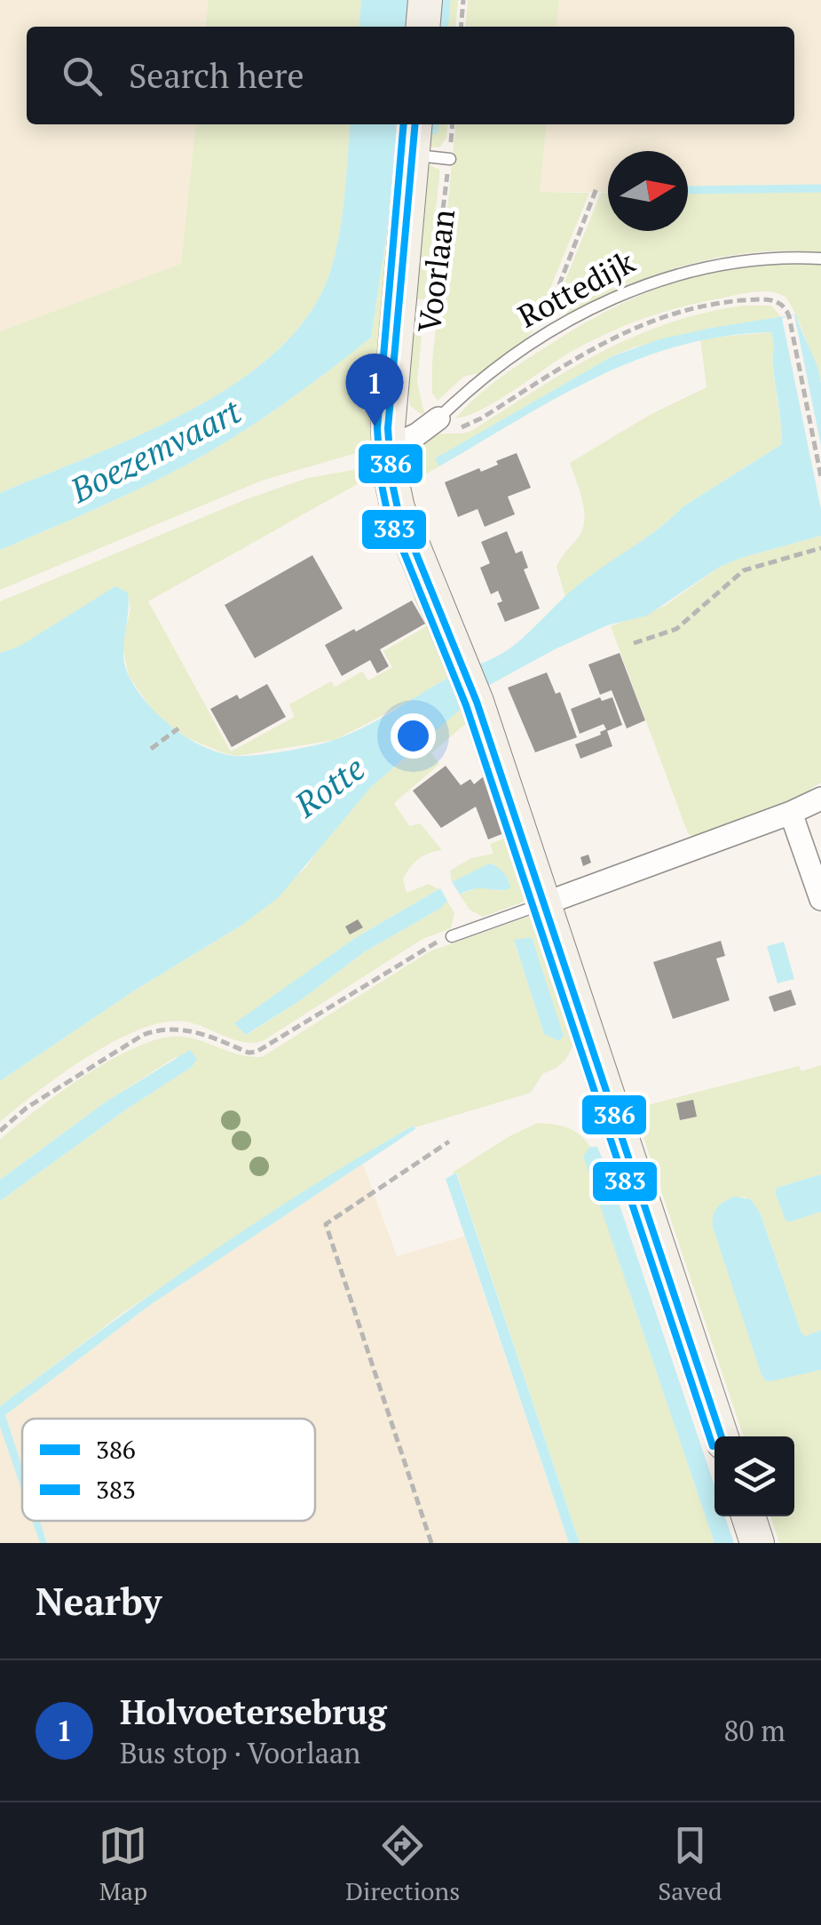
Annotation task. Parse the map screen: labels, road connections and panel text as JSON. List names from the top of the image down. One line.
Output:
{"streets":{"street":["Voorlaan","Rottedijk"]},"crossings":[["Voorlaan","Rottedijk"]],"water":["Boezemvaart","Rotte"],"lines":["transit line 386","transit line 383"],"legend":["386","383"],"north":"right","page":{"search":"Search here","pins":"1","heading":"Nearby","list":[{"mark":"1","name":"Holvoetersebrug","note":"Bus stop · Voorlaan","value":"80 m"}],"nav":["Map","Directions","Saved"]}}
